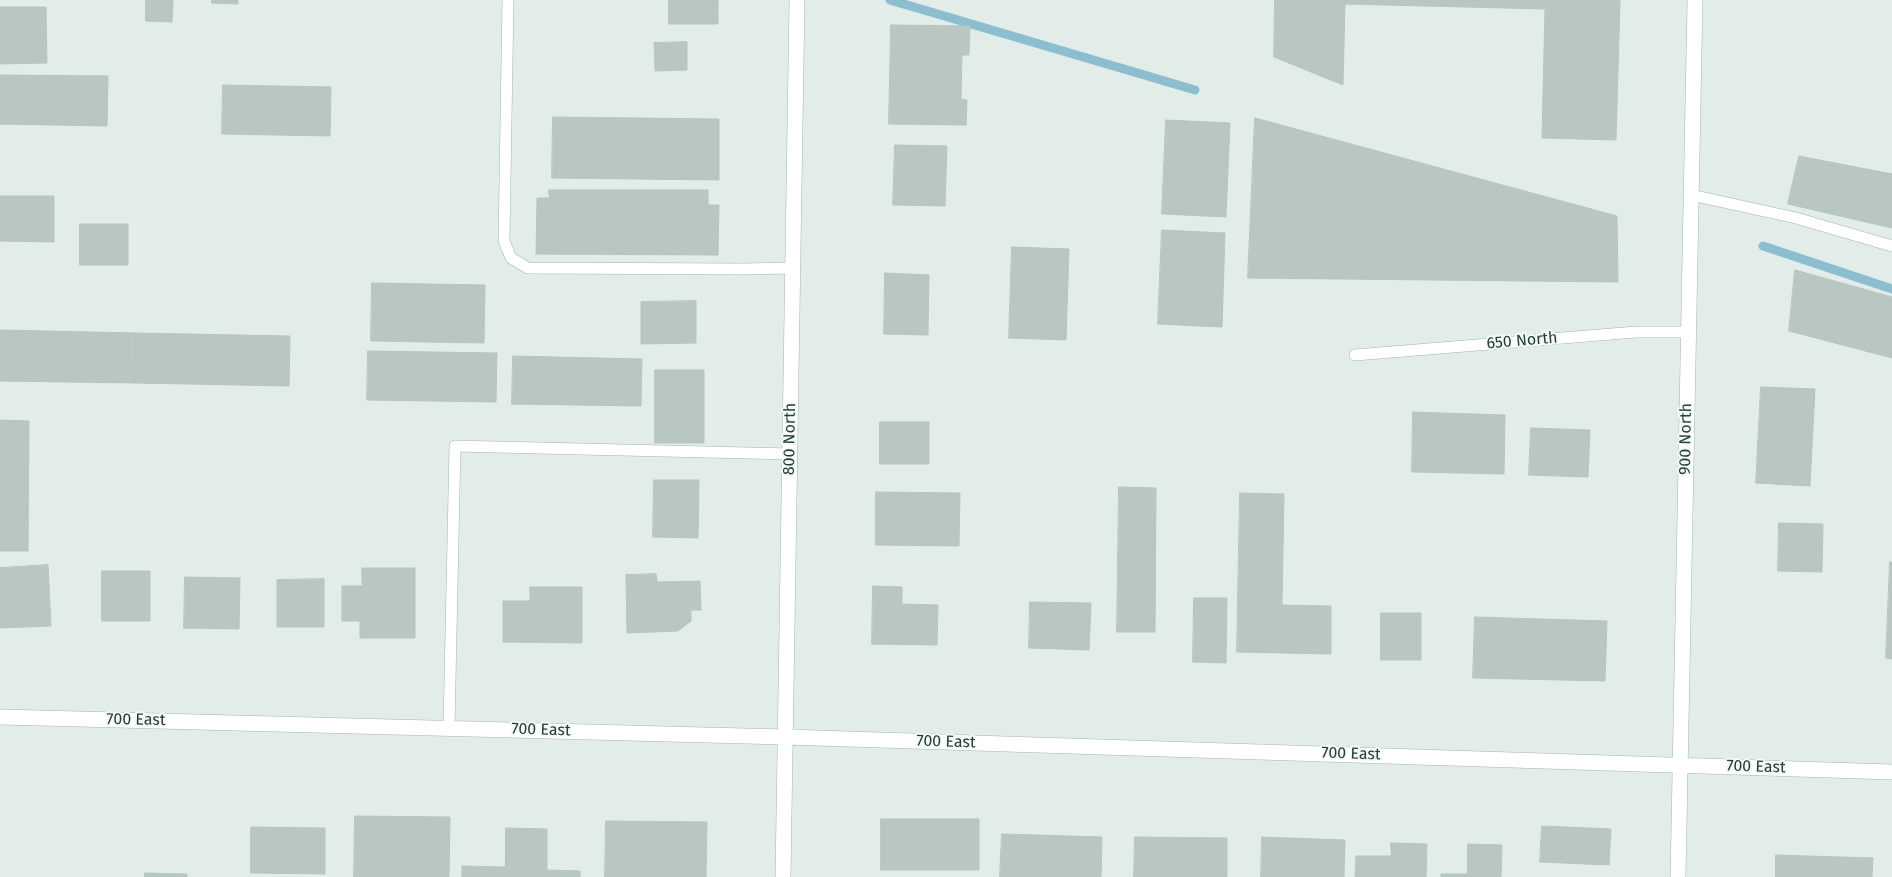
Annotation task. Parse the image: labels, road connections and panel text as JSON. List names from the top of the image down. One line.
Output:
{"streets":{"street":["800 North","900 North","700 East"],"lane":["650 North"]},"crossings":[["650 North","900 North"],["800 North","700 East"],["900 North","700 East"]]}
